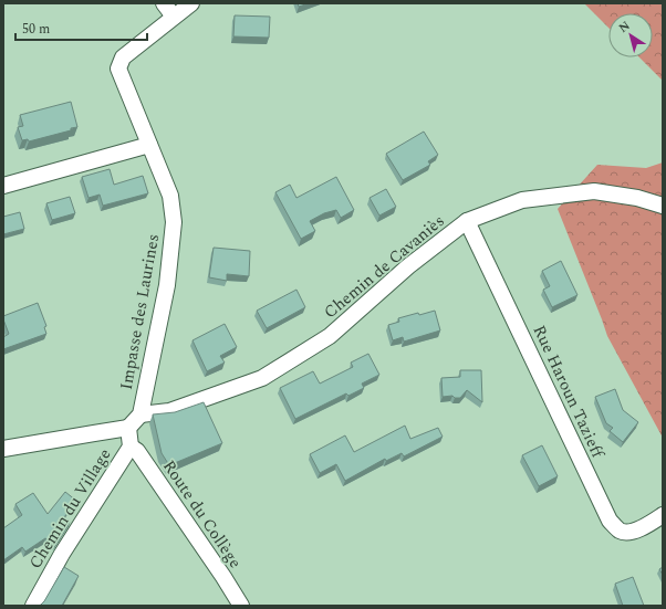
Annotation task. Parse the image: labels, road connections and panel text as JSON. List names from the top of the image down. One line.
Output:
{"streets":{"street":["Chemin de Cavaniès","Impasse des Laurines","Rue Haroun Tazieff","Chemin du Village","Route du Collège"]},"crossings":[["Chemin de Cavaniès","Impasse des Laurines"],["Chemin de Cavaniès","Rue Haroun Tazieff"],["Impasse des Laurines","Chemin du Village"],["Chemin du Village","Route du Collège"]],"scale_bar":"50 m","north":"top left"}
